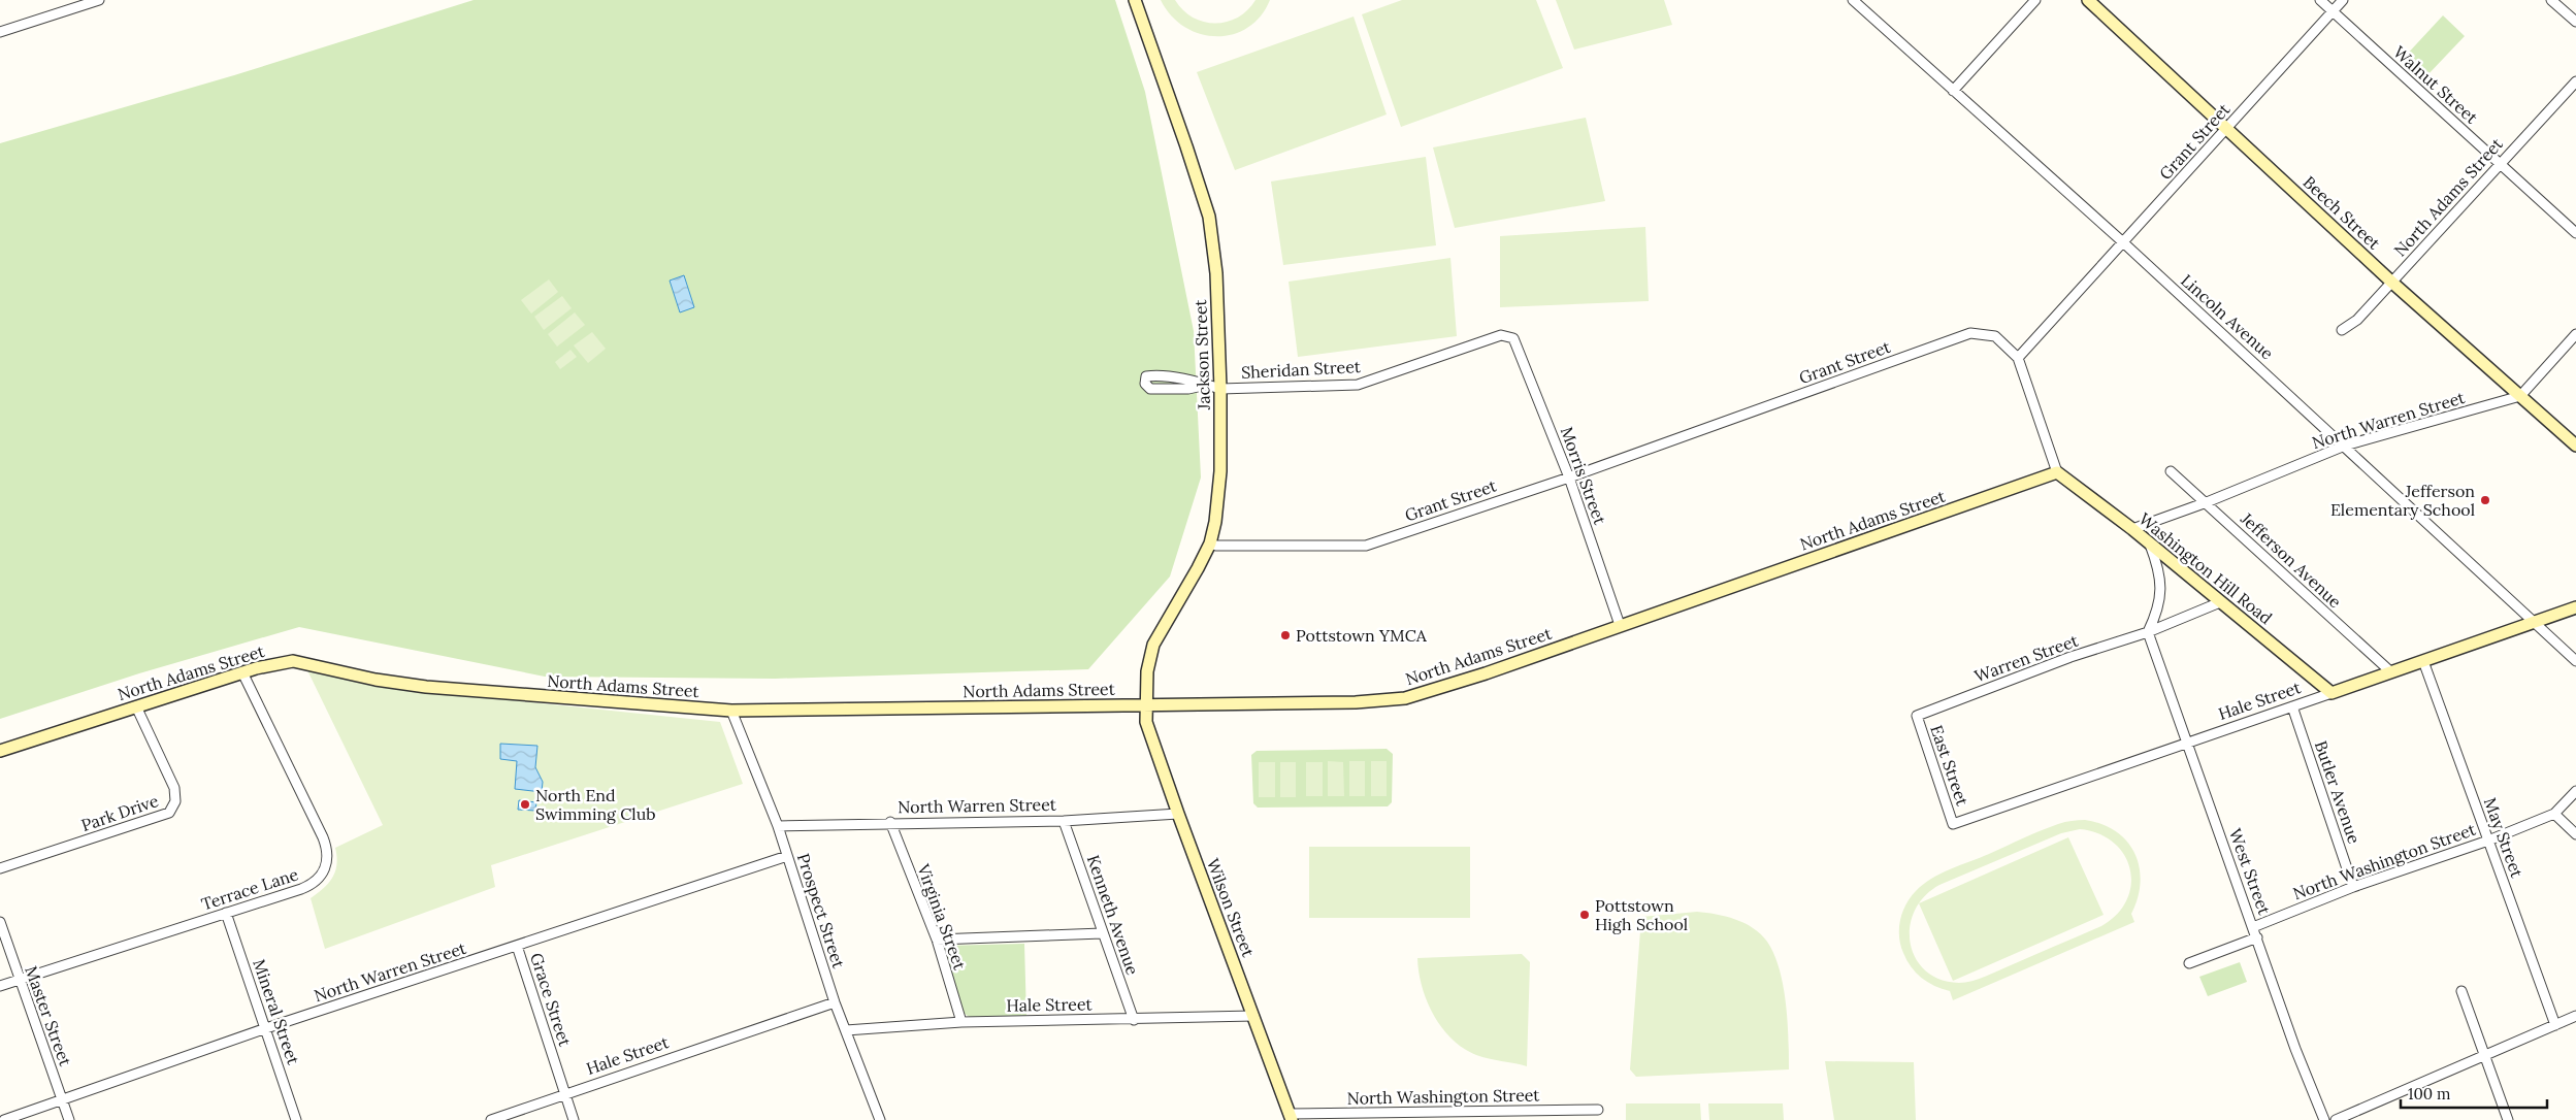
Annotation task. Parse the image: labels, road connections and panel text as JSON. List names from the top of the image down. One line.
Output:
{"streets":{"street":["Walnut Street","Grant Street","North Adams Street","Beech Street","Lincoln Avenue","Jackson Street","Sheridan Street","North Warren Street","Morris Street","Jefferson Avenue","Washington Hill Road","Warren Street","Hale Street","East Street","Butler Avenue","Park Drive","May Street","North Washington Street","West Street","Terrace Lane","Wilson Street","Prospect Street","Kenneth Avenue","Virginia Street","Grace Street","Mineral Street","Master Street"]},"crossings":[["Walnut Street","Grant Street"],["Walnut Street","North Adams Street"],["Grant Street","Beech Street"],["Grant Street","Lincoln Avenue"],["Grant Street","Jackson Street"],["Grant Street","Morris Street"],["North Adams Street","Beech Street"],["North Adams Street","Jackson Street"],["North Adams Street","Morris Street"],["North Adams Street","Washington Hill Road"],["North Adams Street","Park Drive"],["North Adams Street","Terrace Lane"],["North Adams Street","Wilson Street"],["North Adams Street","Prospect Street"],["Beech Street","North Warren Street"],["Lincoln Avenue","North Warren Street"],["Lincoln Avenue","Hale Street"],["Jackson Street","Sheridan Street"],["Jackson Street","Wilson Street"],["Sheridan Street","Morris Street"],["North Warren Street","Jefferson Avenue"],["North Warren Street","Washington Hill Road"],["North Warren Street","Wilson Street"],["North Warren Street","Prospect Street"],["North Warren Street","Kenneth Avenue"],["North Warren Street","Virginia Street"],["North Warren Street","Grace Street"],["North Warren Street","Mineral Street"],["North Warren Street","Master Street"],["Jefferson Avenue","Hale Street"],["Washington Hill Road","Warren Street"],["Washington Hill Road","Hale Street"],["Warren Street","East Street"],["Warren Street","West Street"],["Hale Street","East Street"],["Hale Street","Butler Avenue"],["Hale Street","May Street"],["Hale Street","West Street"],["Hale Street","Wilson Street"],["Hale Street","Prospect Street"],["Hale Street","Kenneth Avenue"],["Hale Street","Virginia Street"],["Hale Street","Grace Street"],["Butler Avenue","North Washington Street"],["May Street","North Washington Street"],["North Washington Street","West Street"],["North Washington Street","Wilson Street"],["Terrace Lane","Mineral Street"],["Terrace Lane","Master Street"]],"places":["Jefferson Elementary School","Pottstown YMCA","North End Swimming Club","Pottstown High School"],"scale_bar":"100 m"}
